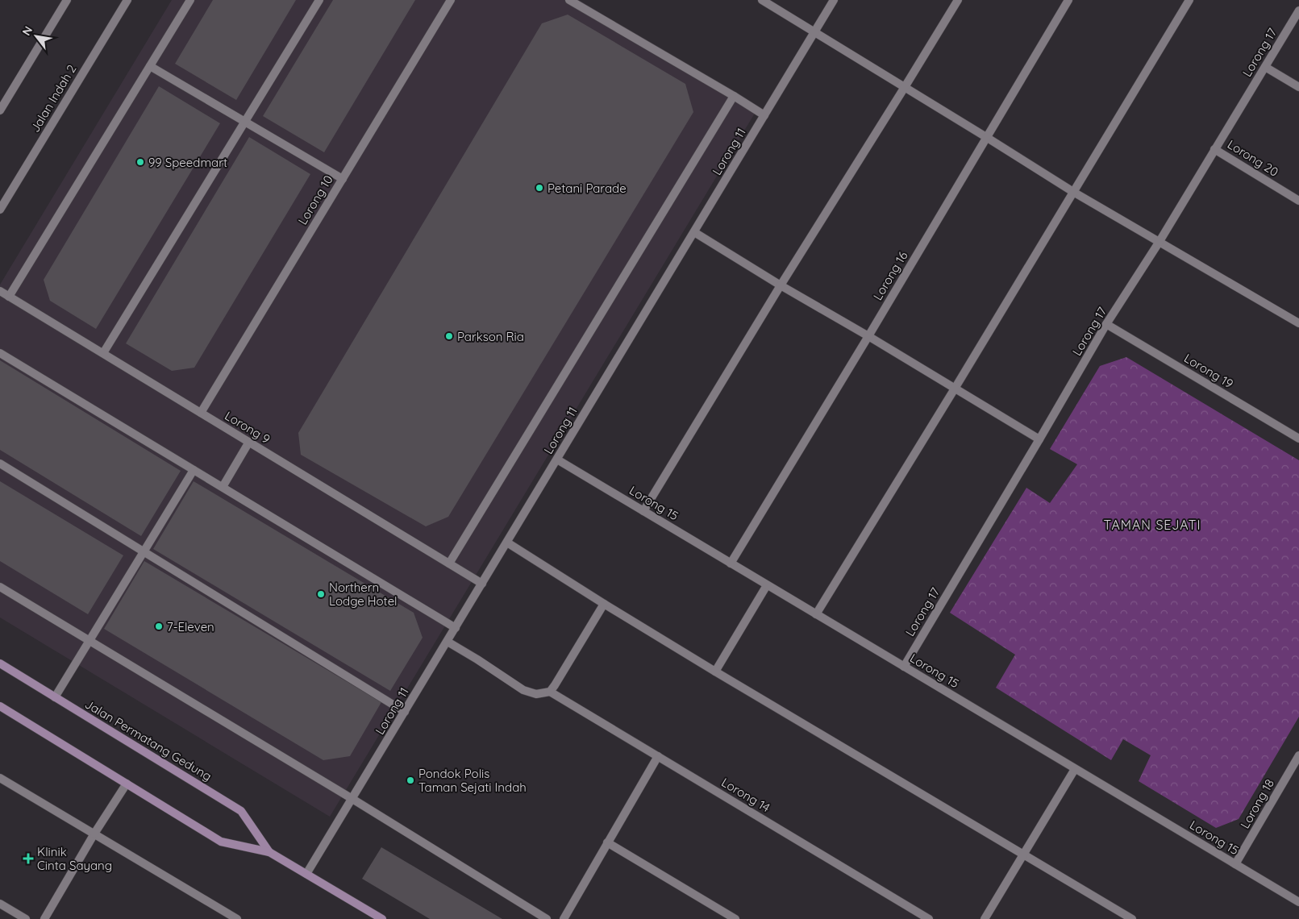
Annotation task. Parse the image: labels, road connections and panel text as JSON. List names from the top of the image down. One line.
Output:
{"streets":{"main road":["Jalan Permatang Gedung"],"street":["Lorong 17","Jalan Indah 2","Lorong 11","Lorong 20","Lorong 10","Lorong 16","Lorong 19","Lorong 9","Lorong 15","Lorong 14","Lorong 18"]},"crossings":[["Lorong 17","Lorong 20"],["Lorong 17","Lorong 19"],["Lorong 17","Lorong 15"],["Lorong 11","Lorong 9"],["Lorong 11","Lorong 15"],["Lorong 11","Jalan Permatang Gedung"],["Lorong 10","Lorong 9"],["Lorong 16","Lorong 15"],["Lorong 15","Lorong 18"]],"districts":["TAMAN SEJATI"],"places":{"other":["99 Speedmart","Petani Parade","Parkson Ria","Northern Lodge Hotel","7-Eleven","Pondok Polis Taman Sejati Indah"],"health":["Klinik Cinta Sayang"]},"north":"top left"}
